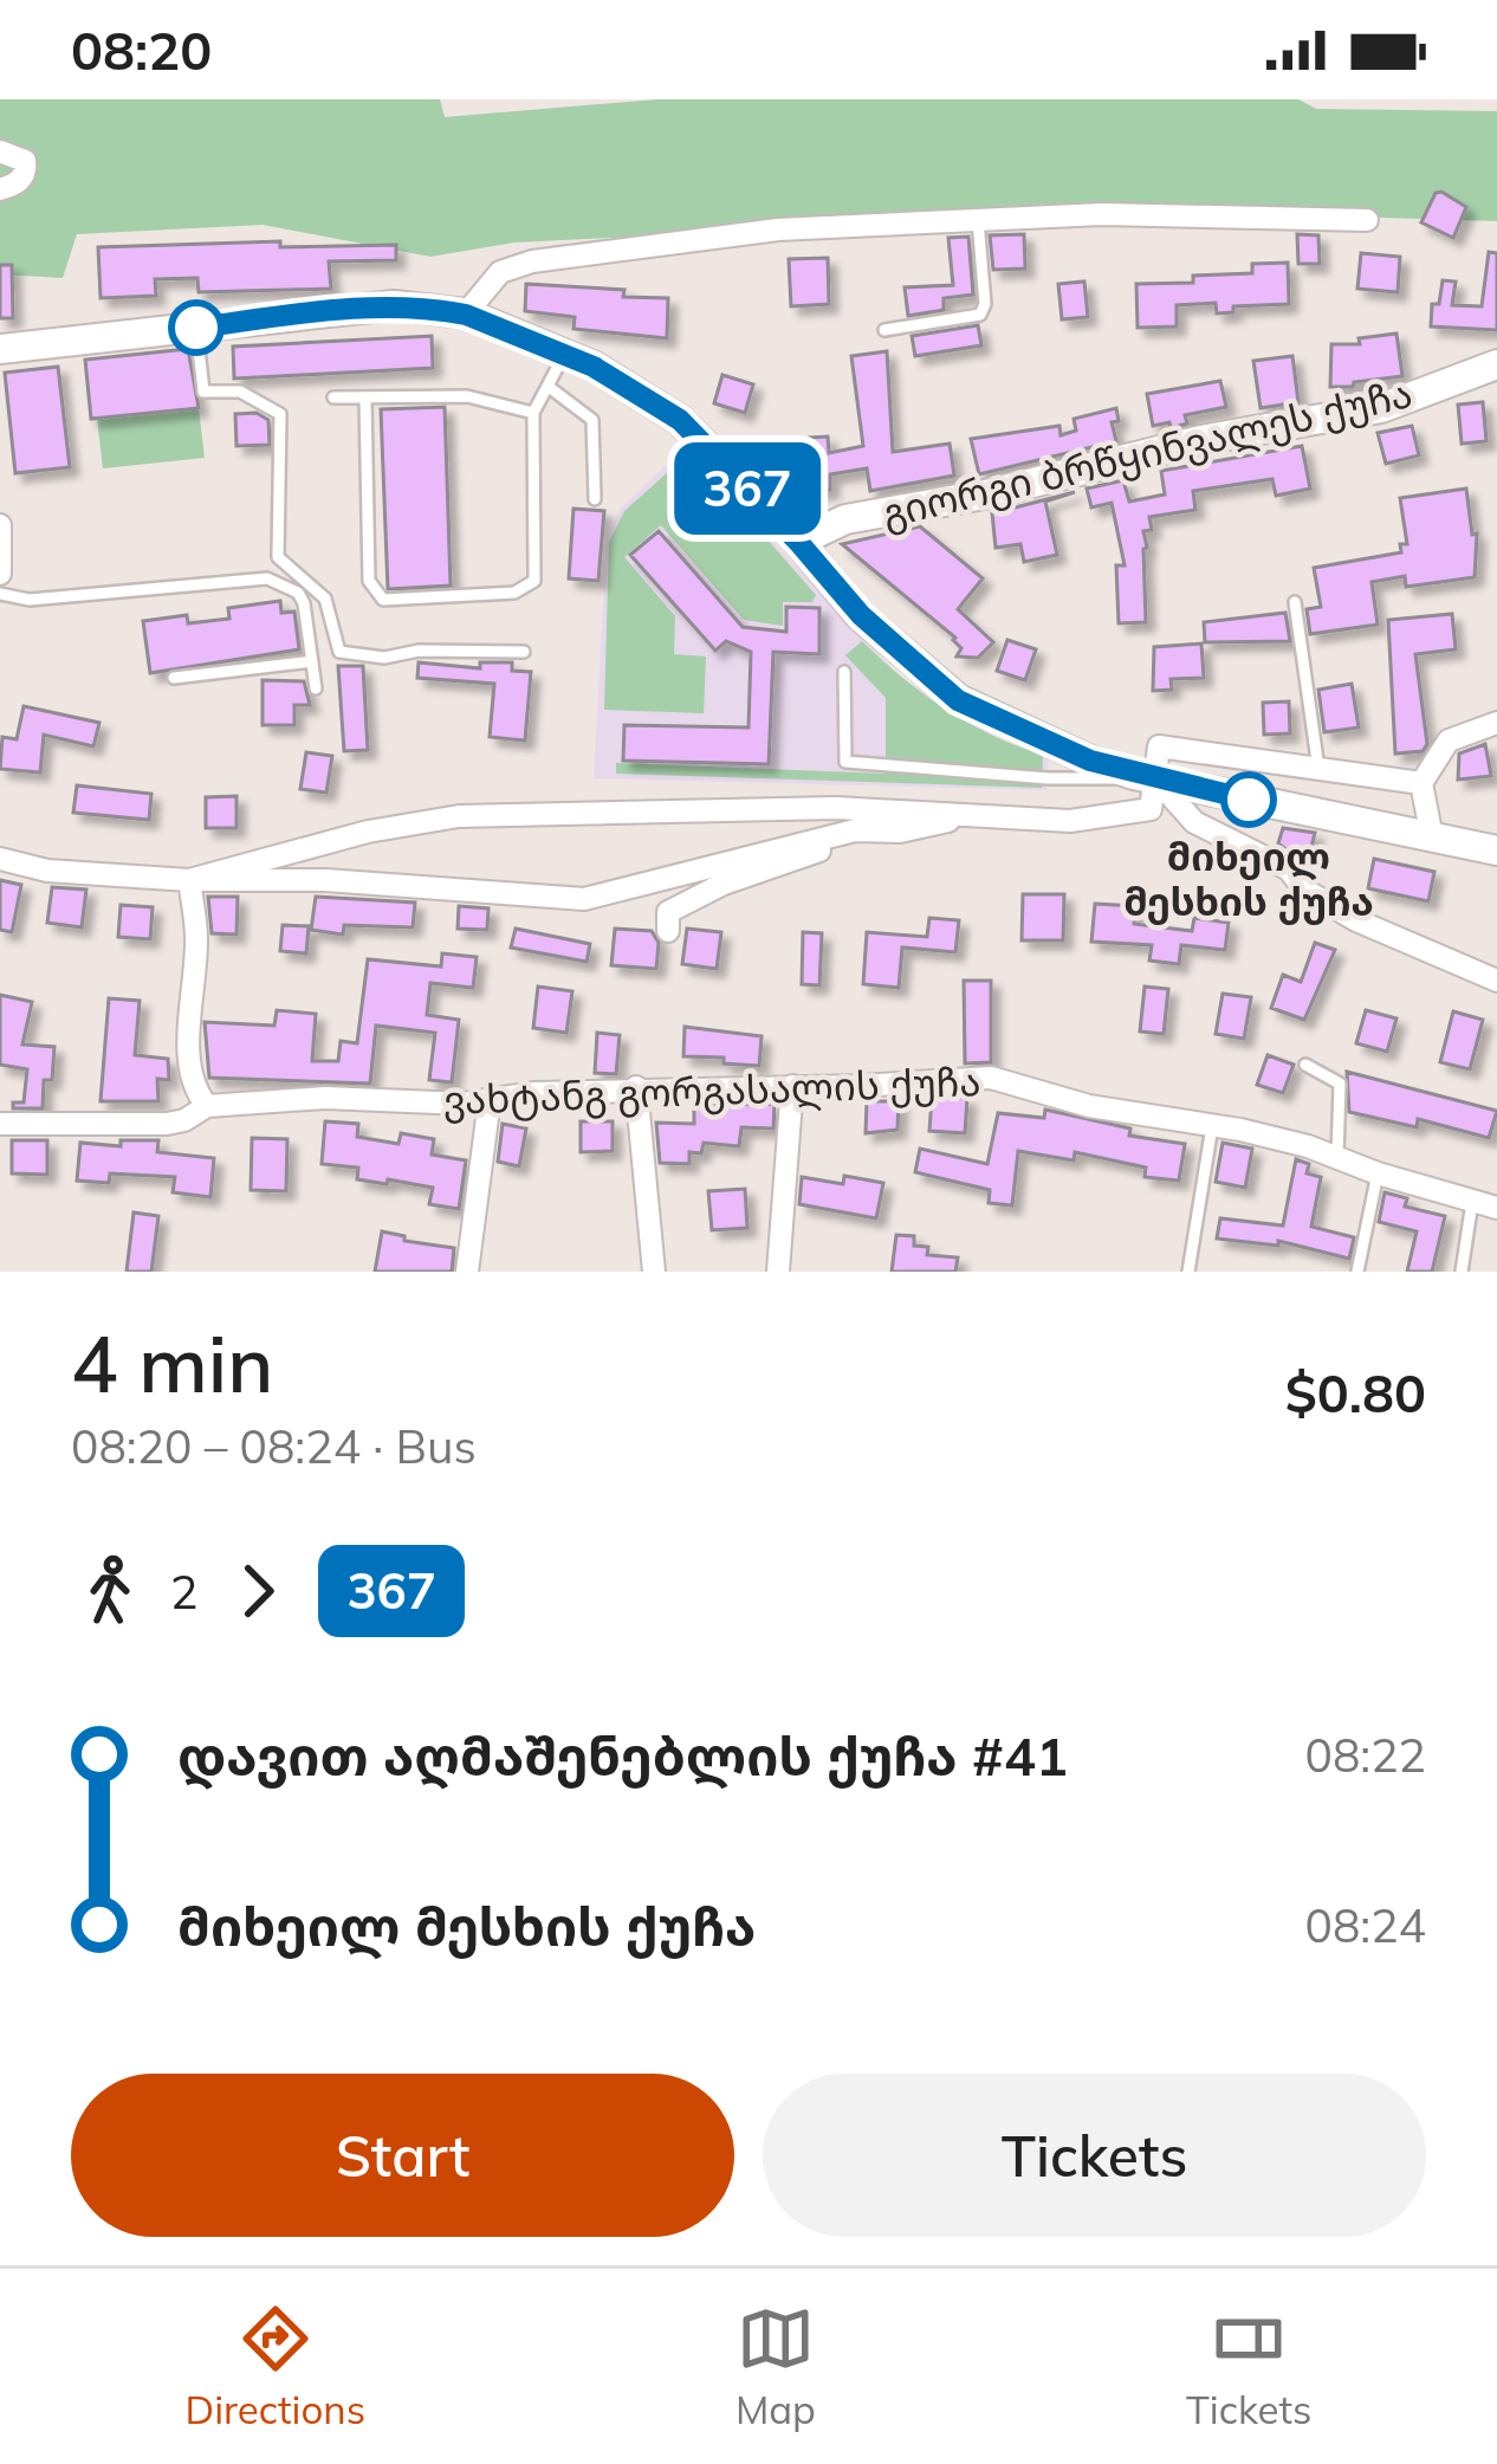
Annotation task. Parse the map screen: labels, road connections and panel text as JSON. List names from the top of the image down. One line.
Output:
{"streets":{"street":["გიორგი ბრწყინვალეს ქუჩა","ვახტანგ გორგასალის ქუჩა"]},"places":["მიხეილ მესხის ქუჩა"],"lines":["bus line 367"],"page":{"status":"08:20","on_map":"367","heading":["4 min","08:20 – 08:24 · Bus","$0.80"],"legs":["2","367"],"list":[{"name":"დავით აღმაშენებლის ქუჩა #41","value":"08:22"},{"name":"მიხეილ მესხის ქუჩა","value":"08:24"}],"buttons":["Start","Tickets"],"tabs":["Directions","Map","Tickets"]}}
